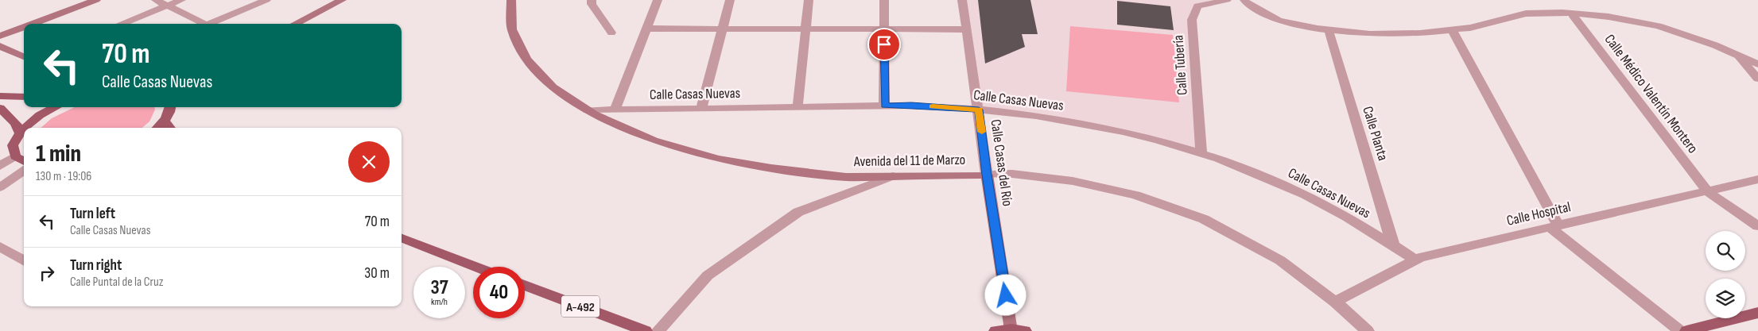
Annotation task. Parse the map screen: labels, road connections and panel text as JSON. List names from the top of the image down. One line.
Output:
{"streets":{"main road":["A-492"],"street":["Calle Tubería","Calle Casas Nuevas","Calle Médico Valentín Montero","Calle Planta","Avenida del 11 de Marzo","Calle Casas del Río","Calle Hospital"]},"crossings":[["Calle Tubería","Calle Casas Nuevas"],["Calle Casas Nuevas","Calle Planta"],["Calle Casas Nuevas","Avenida del 11 de Marzo"],["Calle Casas Nuevas","Calle Casas del Río"],["Calle Casas Nuevas","Calle Hospital"],["Calle Médico Valentín Montero","Calle Hospital"],["Avenida del 11 de Marzo","Calle Casas del Río"],["Avenida del 11 de Marzo","Calle Hospital"]],"page":{"turn":["70 m","Calle Casas Nuevas"],"heading":["1 min","130 m · 19:06"],"list":[{"name":"Turn left","note":"Calle Casas Nuevas","value":"70 m"},{"name":"Turn right","note":"Calle Puntal de la Cruz","value":"30 m"}],"speed":"37 km/h","limit":"40"}}
